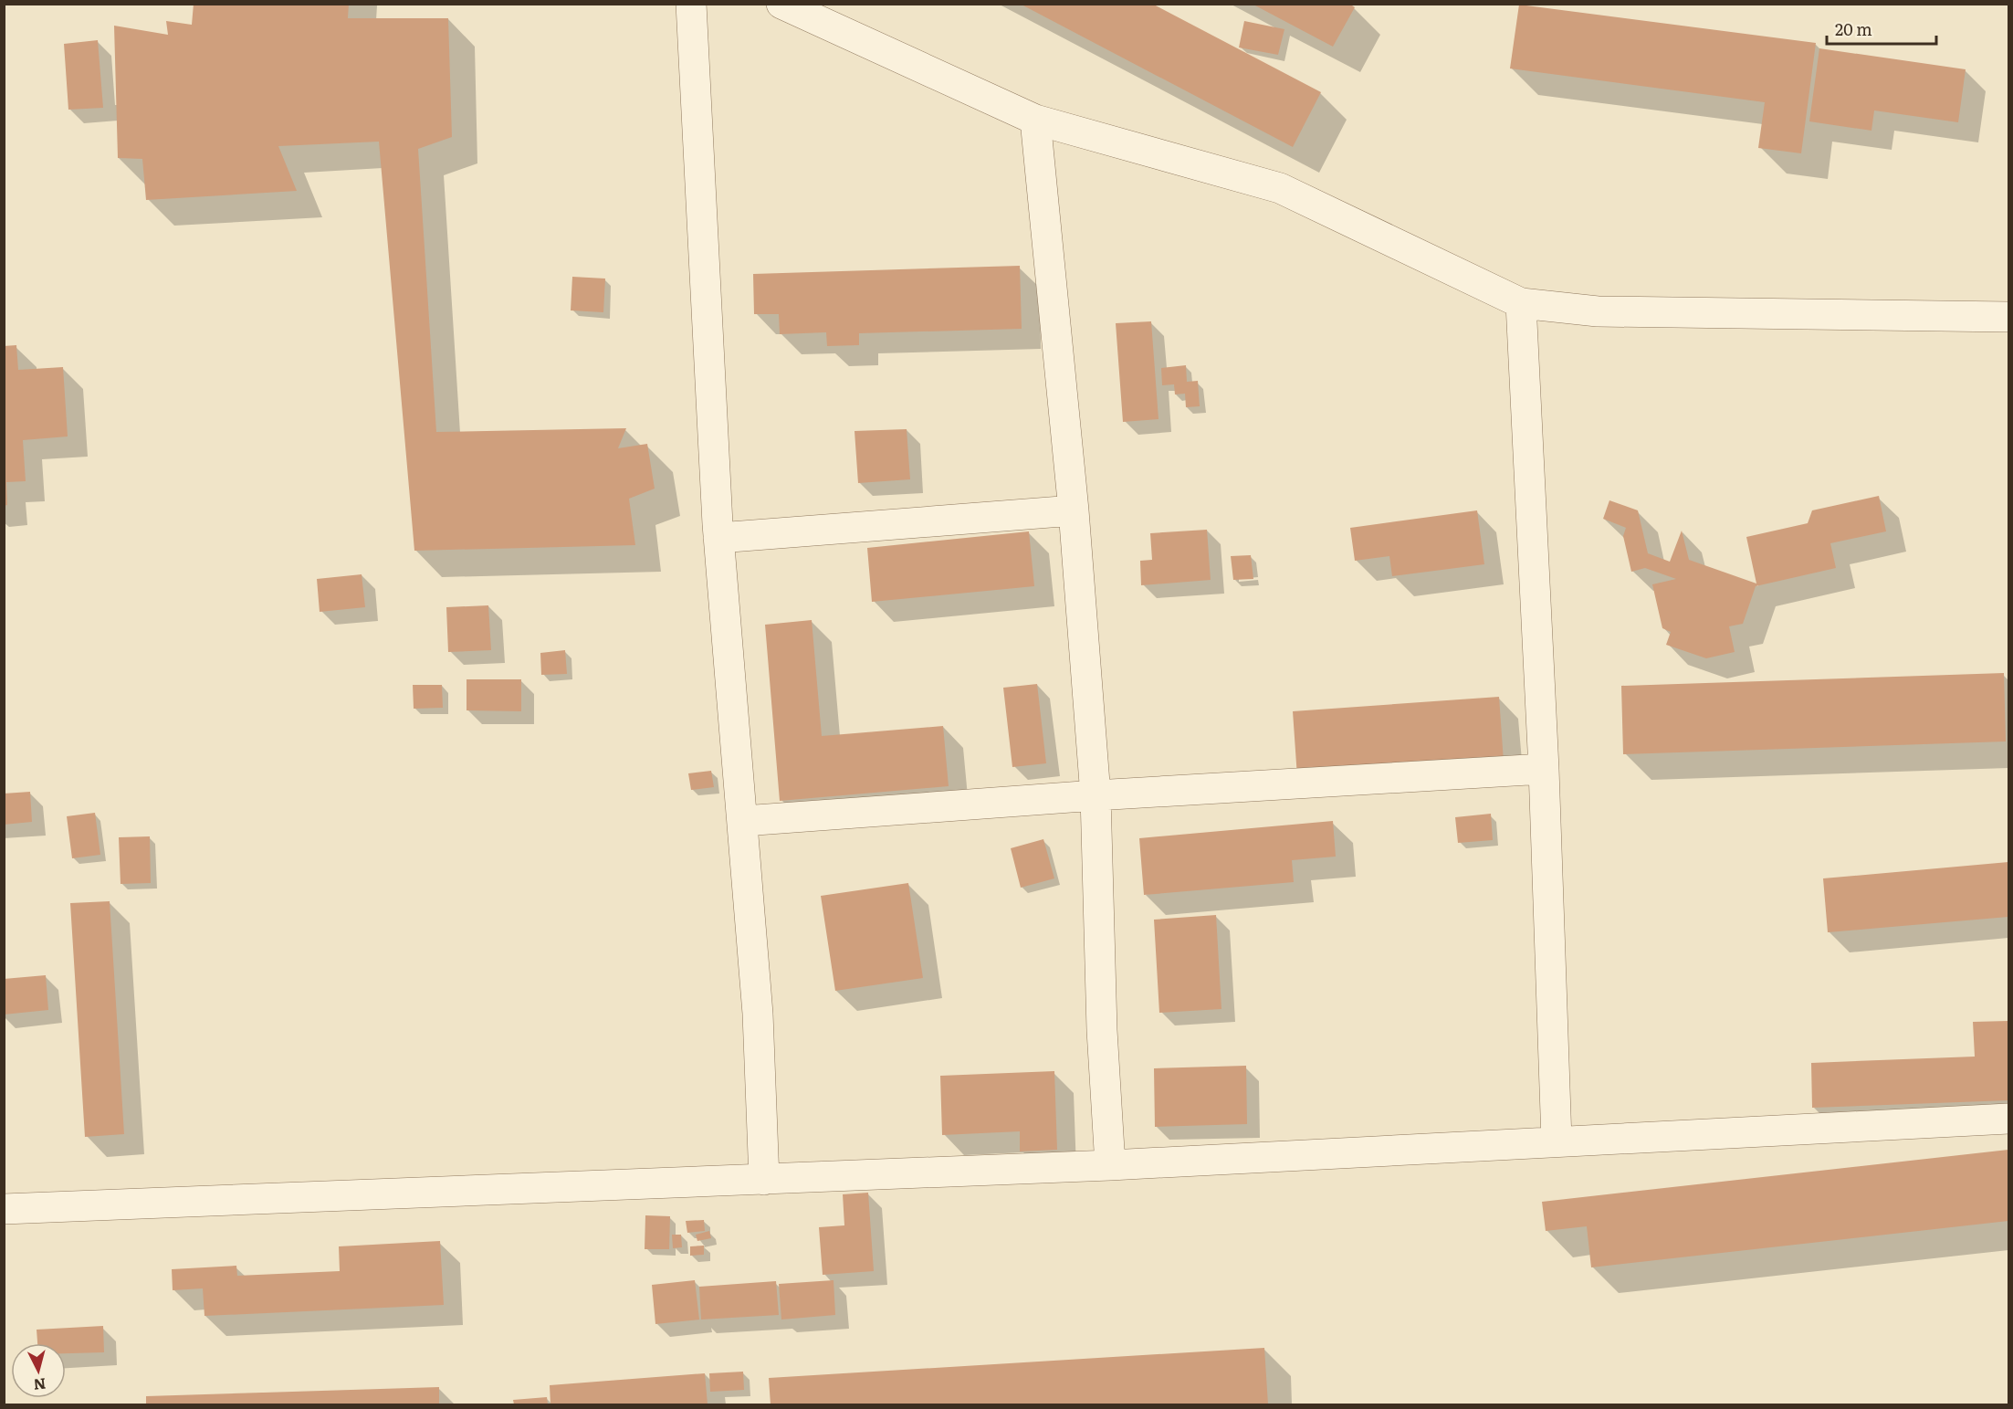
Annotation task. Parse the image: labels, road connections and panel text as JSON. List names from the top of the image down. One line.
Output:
{"scale_bar":"20 m","north":"bottom"}
